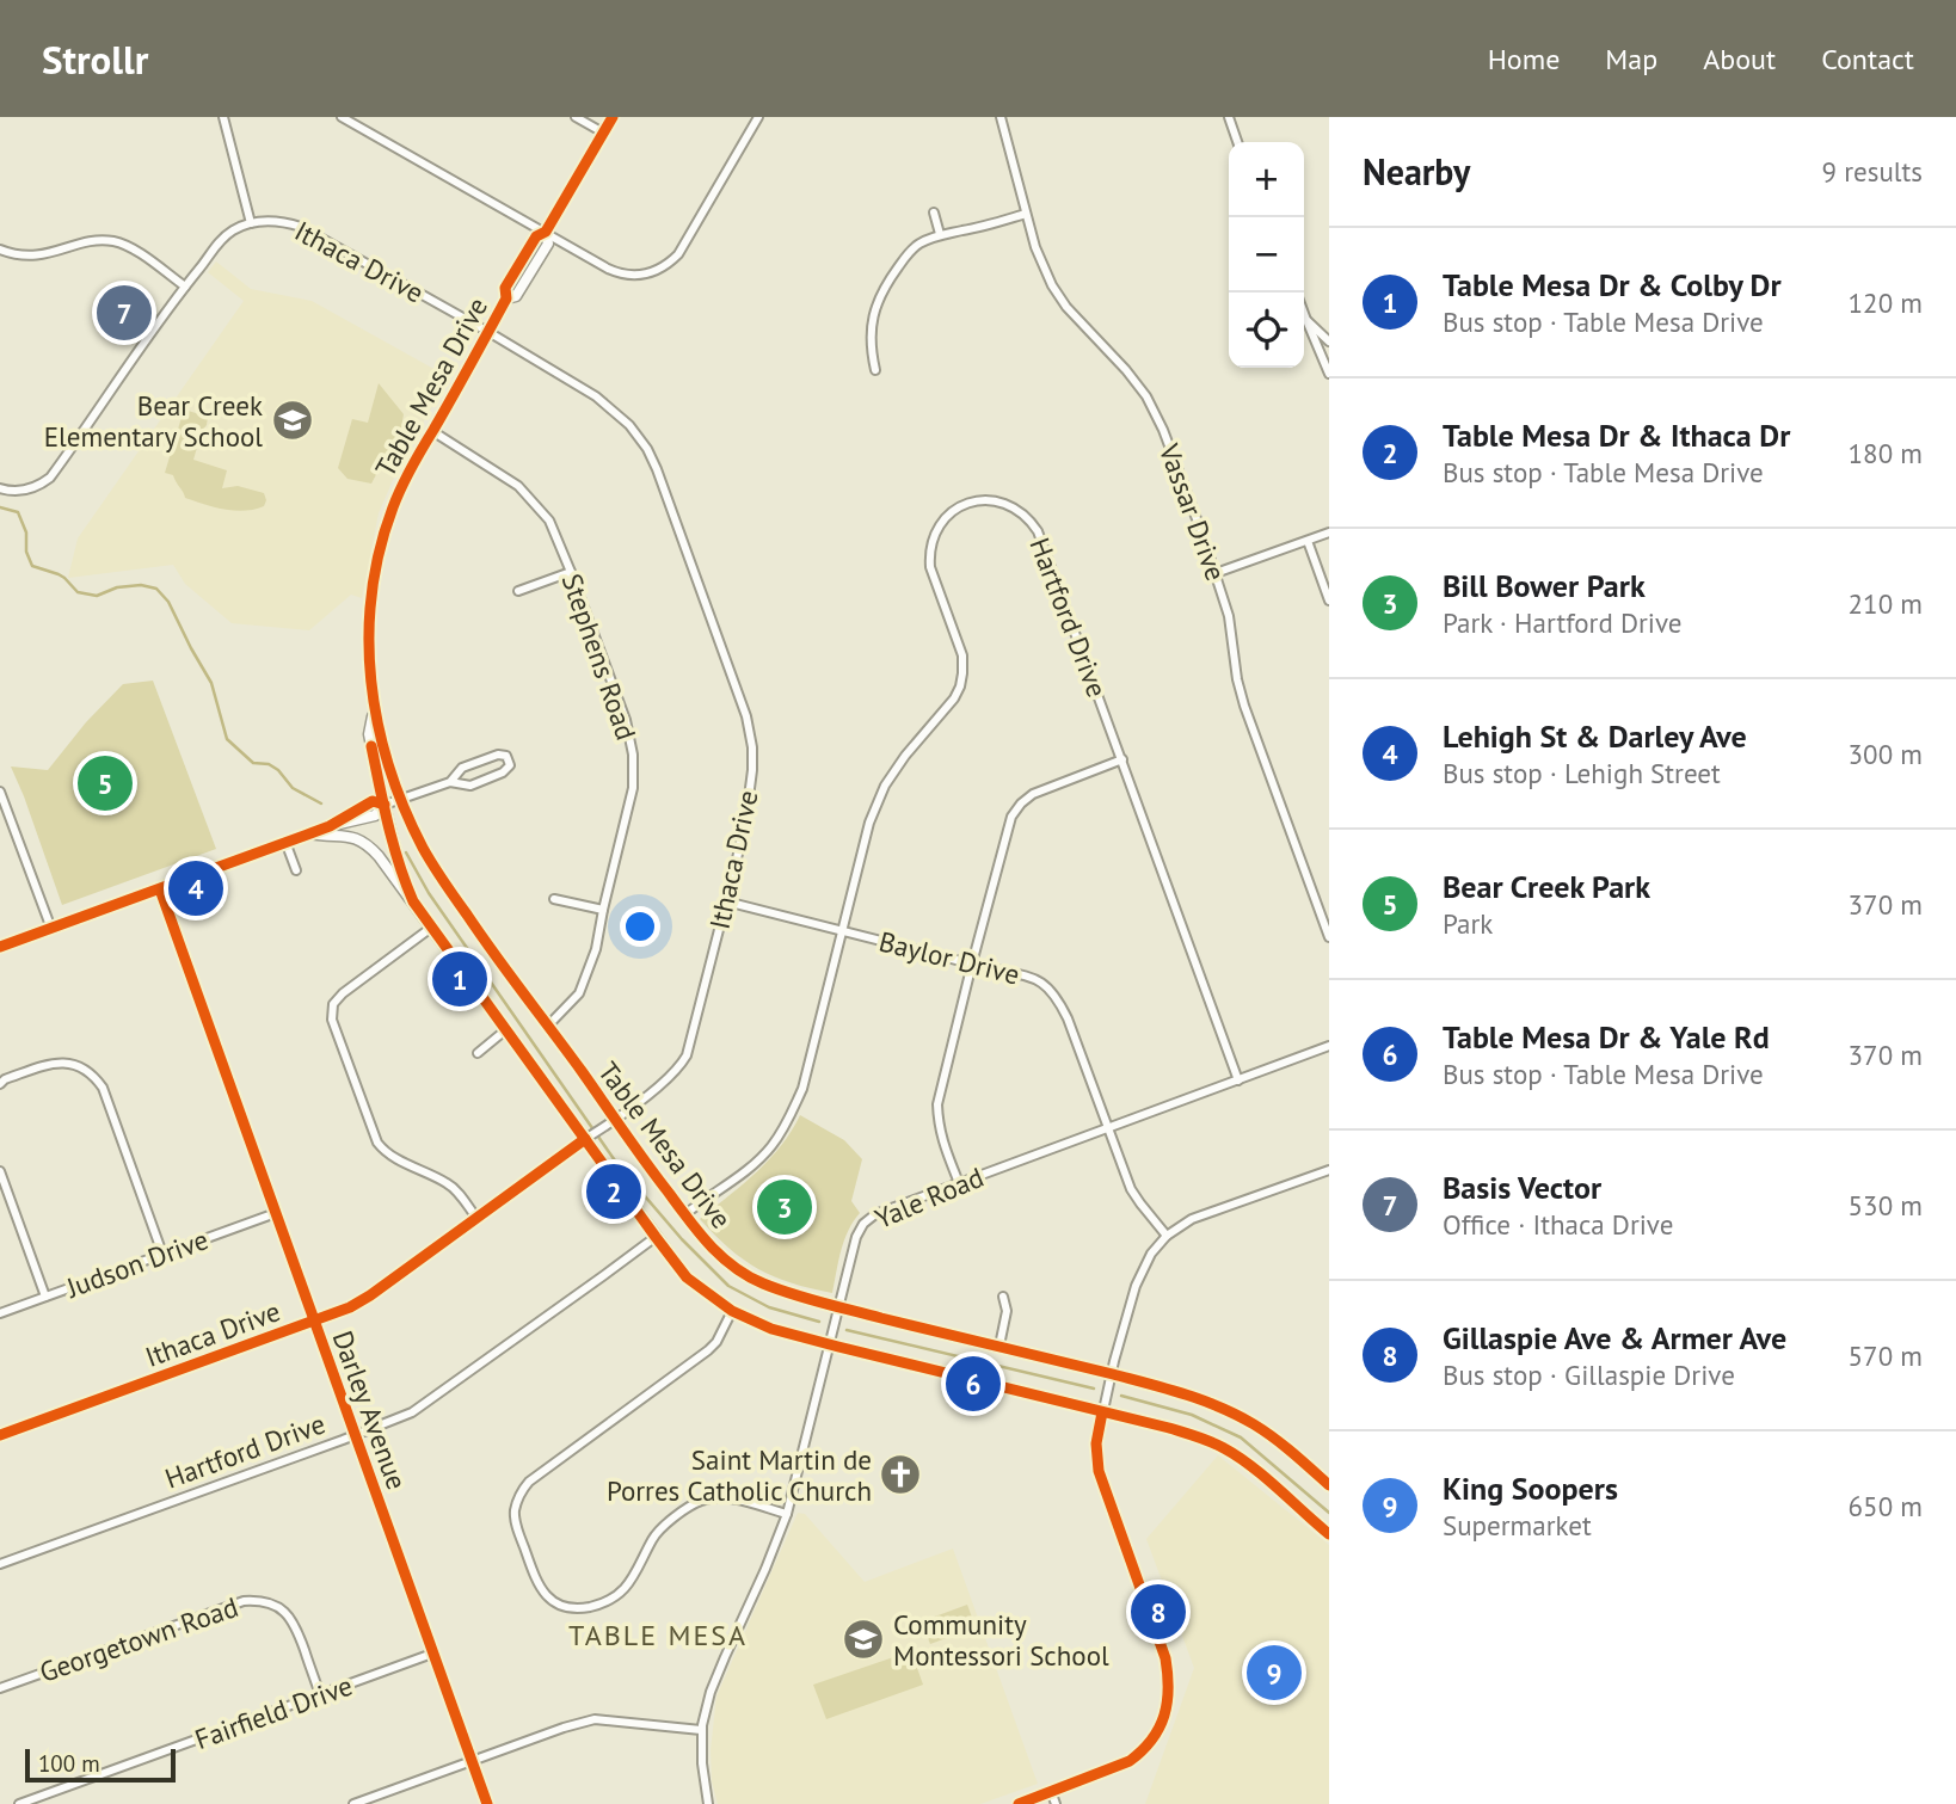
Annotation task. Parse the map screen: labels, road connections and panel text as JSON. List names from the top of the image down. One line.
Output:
{"streets":{"street":["Ithaca Drive","Table Mesa Drive","Vassar Drive","Hartford Drive","Stephens Road","Baylor Drive","Yale Road","Judson Drive","Darley Avenue","Georgetown Road","Fairfield Drive"]},"crossings":[["Ithaca Drive","Table Mesa Drive"],["Ithaca Drive","Baylor Drive"],["Ithaca Drive","Darley Avenue"],["Table Mesa Drive","Hartford Drive"],["Table Mesa Drive","Stephens Road"],["Table Mesa Drive","Yale Road"],["Hartford Drive","Baylor Drive"],["Hartford Drive","Yale Road"],["Hartford Drive","Darley Avenue"],["Baylor Drive","Yale Road"],["Judson Drive","Darley Avenue"],["Darley Avenue","Fairfield Drive"],["Georgetown Road","Fairfield Drive"]],"districts":["TABLE MESA"],"places":{"school or university":["Bear Creek Elementary School","Community Montessori School"],"church":["Saint Martin de Porres Catholic Church"]},"scale_bar":"100 m","page":{"header":"Strollr","nav":["Home","Map","About","Contact"],"heading":["Nearby","9 results"],"map_buttons":["+","−"],"list":[{"mark":"1","name":"Table Mesa Dr & Colby Dr","note":"Bus stop · Table Mesa Drive","value":"120 m"},{"mark":"2","name":"Table Mesa Dr & Ithaca Dr","note":"Bus stop · Table Mesa Drive","value":"180 m"},{"mark":"3","name":"Bill Bower Park","note":"Park · Hartford Drive","value":"210 m"},{"mark":"4","name":"Lehigh St & Darley Ave","note":"Bus stop · Lehigh Street","value":"300 m"},{"mark":"5","name":"Bear Creek Park","note":"Park","value":"370 m"},{"mark":"6","name":"Table Mesa Dr & Yale Rd","note":"Bus stop · Table Mesa Drive","value":"370 m"},{"mark":"7","name":"Basis Vector","note":"Office · Ithaca Drive","value":"530 m"},{"mark":"8","name":"Gillaspie Ave & Armer Ave","note":"Bus stop · Gillaspie Drive","value":"570 m"},{"mark":"9","name":"King Soopers","note":"Supermarket","value":"650 m"}],"pins":["7","5","4","1","2","3","6","8","9"],"scale":"100 m"}}
